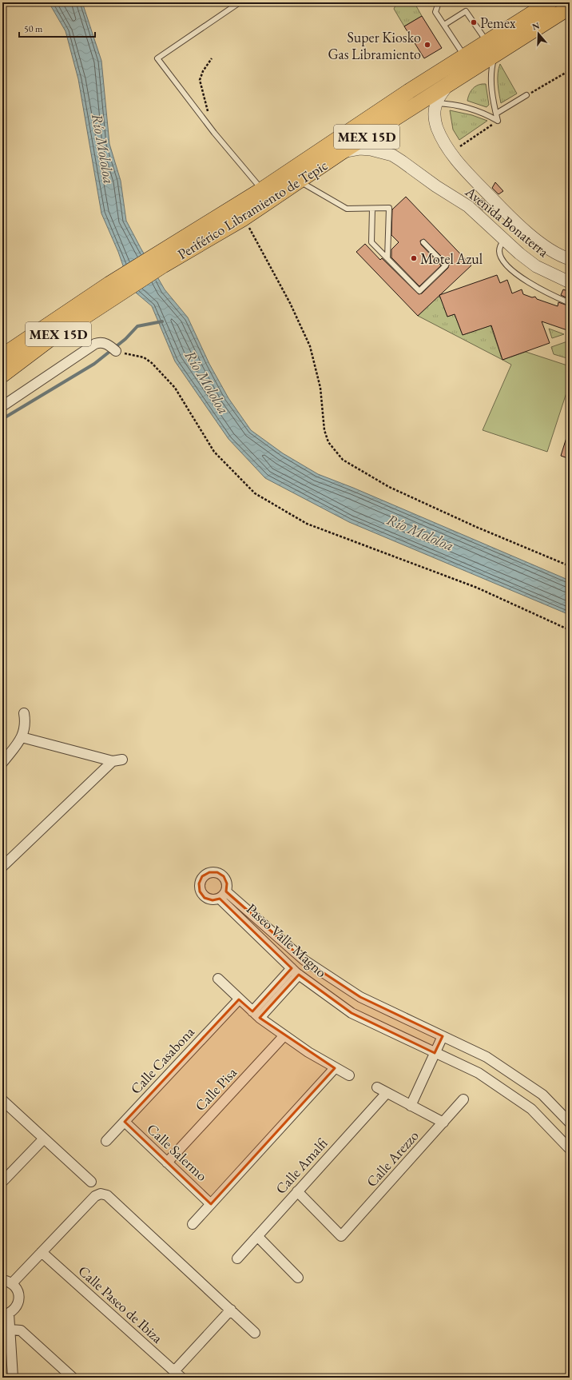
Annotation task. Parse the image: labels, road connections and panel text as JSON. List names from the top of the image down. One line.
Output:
{"streets":{"highway":["MEX 15D","Periférico Libramiento de Tepic"],"street":["Avenida Bonaterra","Paseo Valle Magno","Calle Casabona","Calle Pisa","Calle Salermo","Calle Arezzo","Calle Amalfi","Calle Paseo de Ibiza"]},"crossings":[["Periférico Libramiento de Tepic","Avenida Bonaterra"],["Calle Casabona","Calle Salermo"],["Calle Pisa","Calle Salermo"],["Calle Arezzo","Calle Amalfi"]],"water":["Río Mololoa"],"places":["Pemex","Super Kiosko Gas Libramiento","Motel Azul"],"scale_bar":"50 m","north":"top"}
